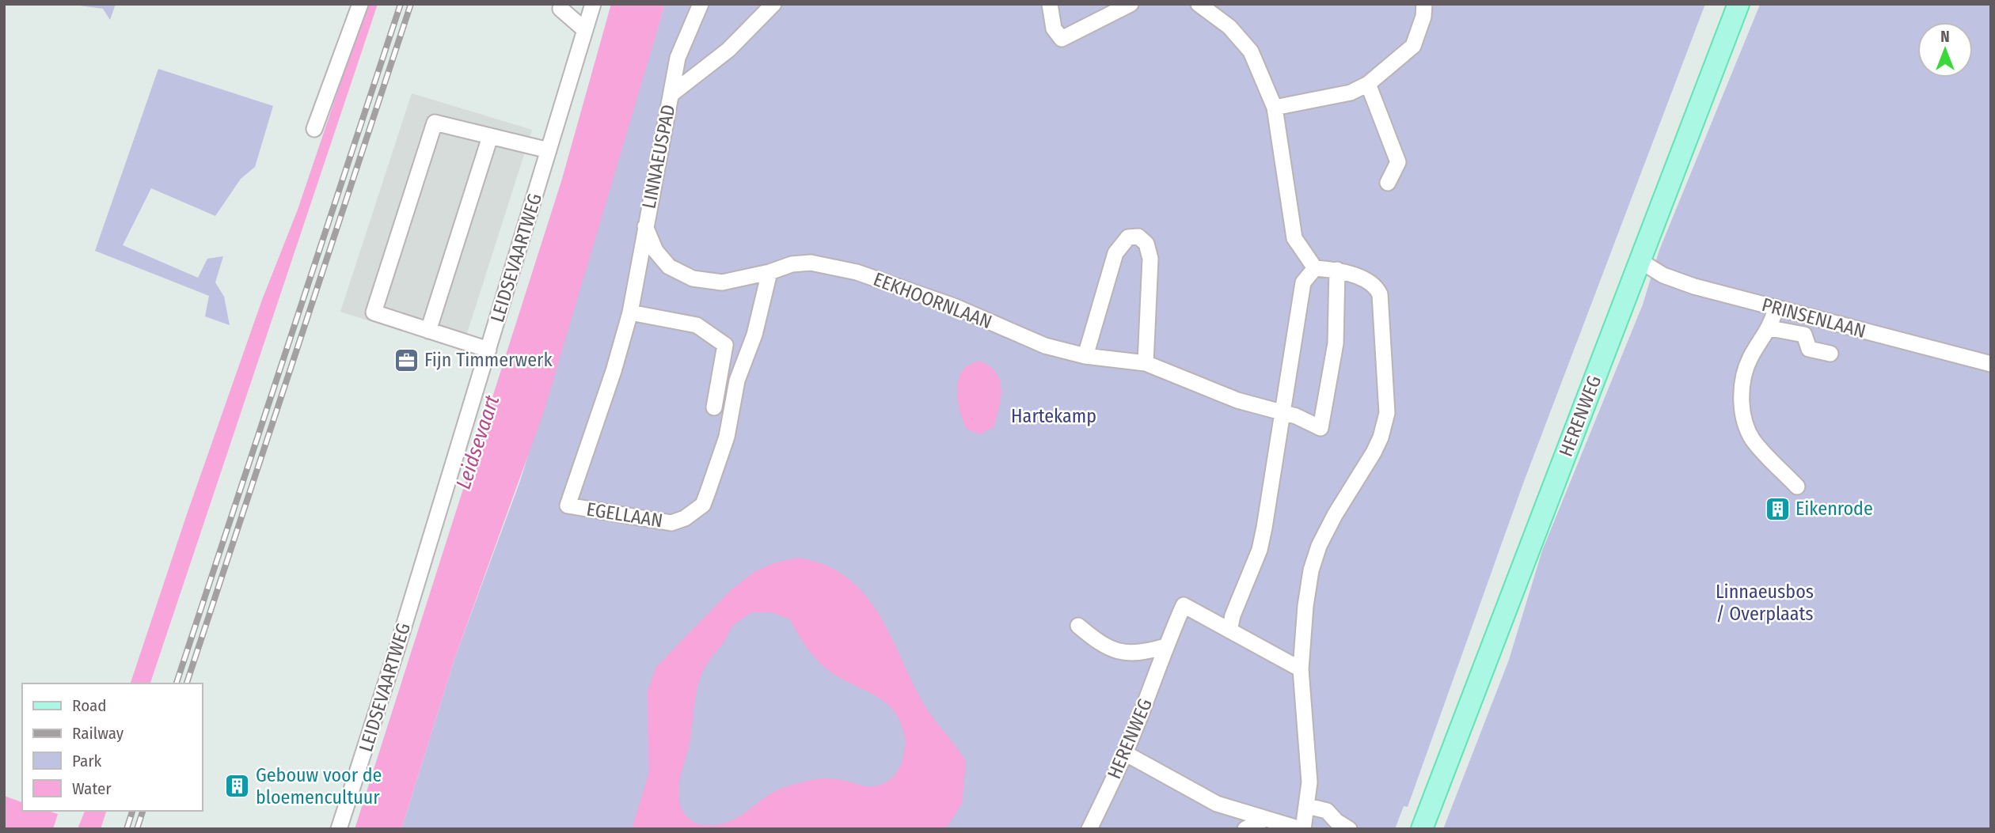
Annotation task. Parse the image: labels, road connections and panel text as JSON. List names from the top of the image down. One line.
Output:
{"streets":{"main road":["HERENWEG"],"street":["LINNAEUSPAD","LEIDSEVAARTWEG","EEKHOORNLAAN","PRINSENLAAN","EGELLAAN"]},"crossings":[["LINNAEUSPAD","EEKHOORNLAAN"],["LINNAEUSPAD","EGELLAAN"],["EEKHOORNLAAN","EGELLAAN"],["PRINSENLAAN","HERENWEG"]],"water":["Leidsevaart"],"parks":["Hartekamp","Linnaeusbos / Overplaats"],"places":{"office":["Fijn Timmerwerk"],"building":["Eikenrode","Gebouw voor de bloemencultuur"]},"legend":["Road","Railway","Park","Water"],"north":"top"}
